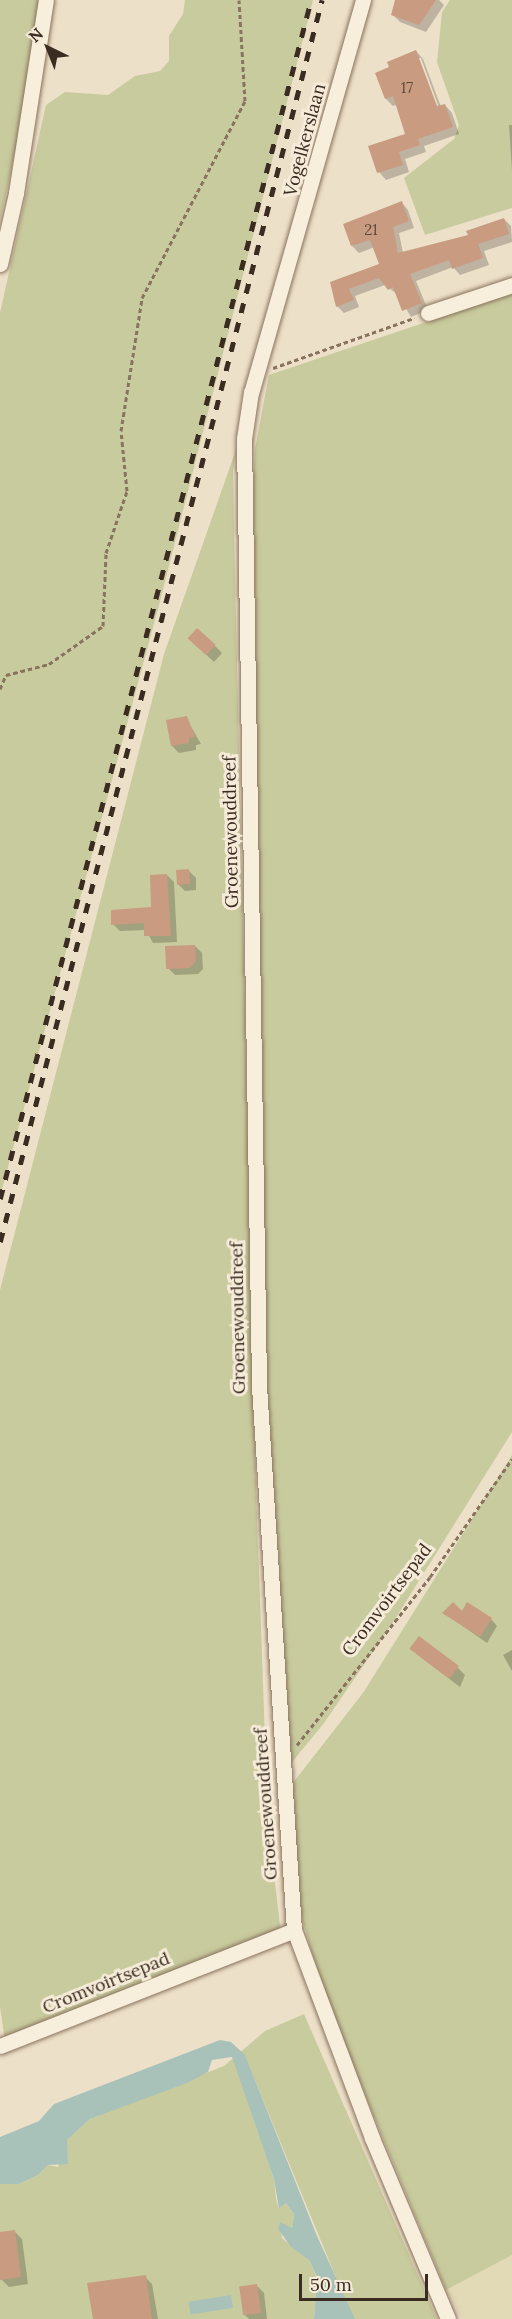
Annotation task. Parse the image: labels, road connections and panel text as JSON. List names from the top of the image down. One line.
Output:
{"streets":{"street":["Vogelkerslaan","Groenewouddreef","Cromvoirtsepad"]},"crossings":[["Vogelkerslaan","Groenewouddreef"],["Groenewouddreef","Cromvoirtsepad"]],"house_numbers":["17","21"],"scale_bar":"50 m","north":"top left"}
